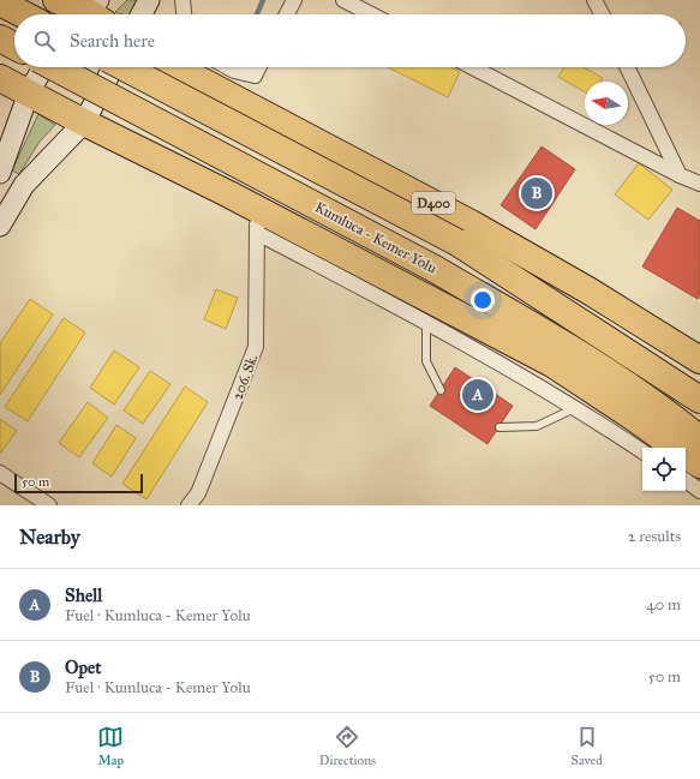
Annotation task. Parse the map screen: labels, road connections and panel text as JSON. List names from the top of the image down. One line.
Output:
{"streets":{"highway":["D400","Kumluca - Kemer Yolu"],"street":["206. Sk."]},"scale_bar":"50 m","north":"left","page":{"search":"Search here","pins":["B","A"],"scale":"50 m","heading":["Nearby","2 results"],"list":[{"mark":"A","name":"Shell","note":"Fuel · Kumluca - Kemer Yolu","value":"40 m"},{"mark":"B","name":"Opet","note":"Fuel · Kumluca - Kemer Yolu","value":"50 m"}],"nav":["Map","Directions","Saved"]}}
